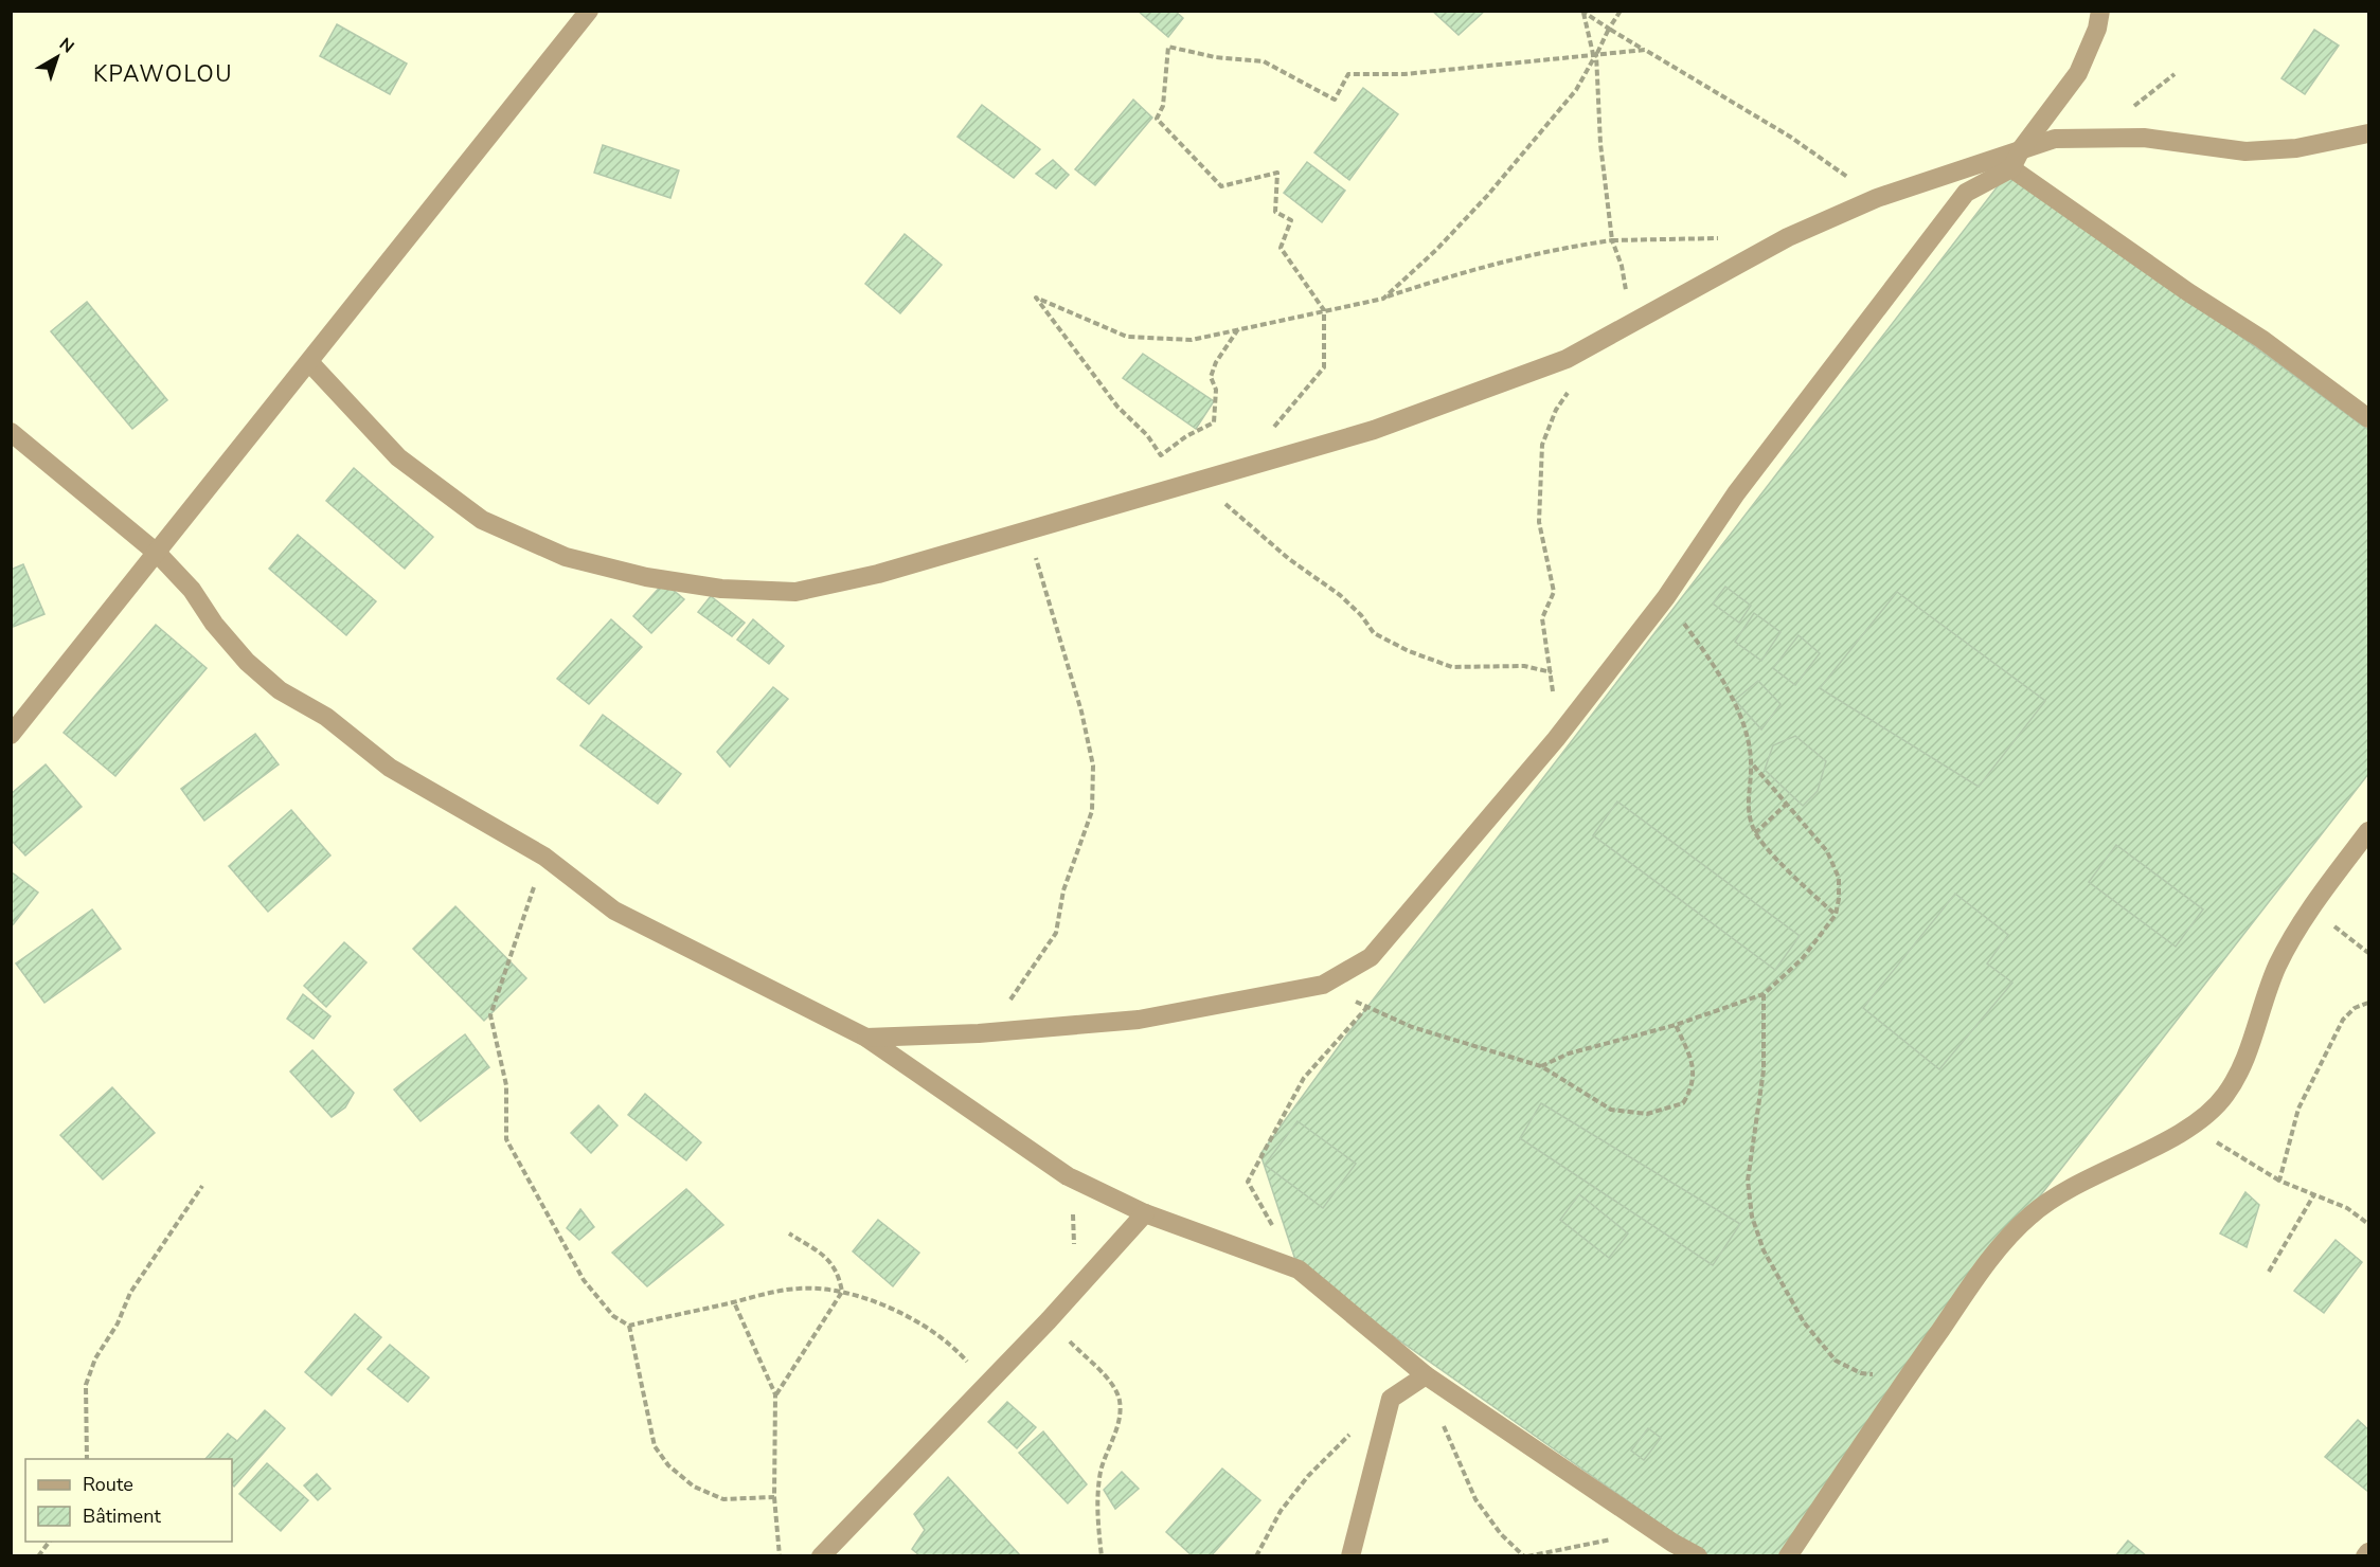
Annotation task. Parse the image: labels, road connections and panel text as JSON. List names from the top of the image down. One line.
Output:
{"districts":["KPAWOLOU"],"legend":["Route","Bâtiment"],"north":"top right"}
